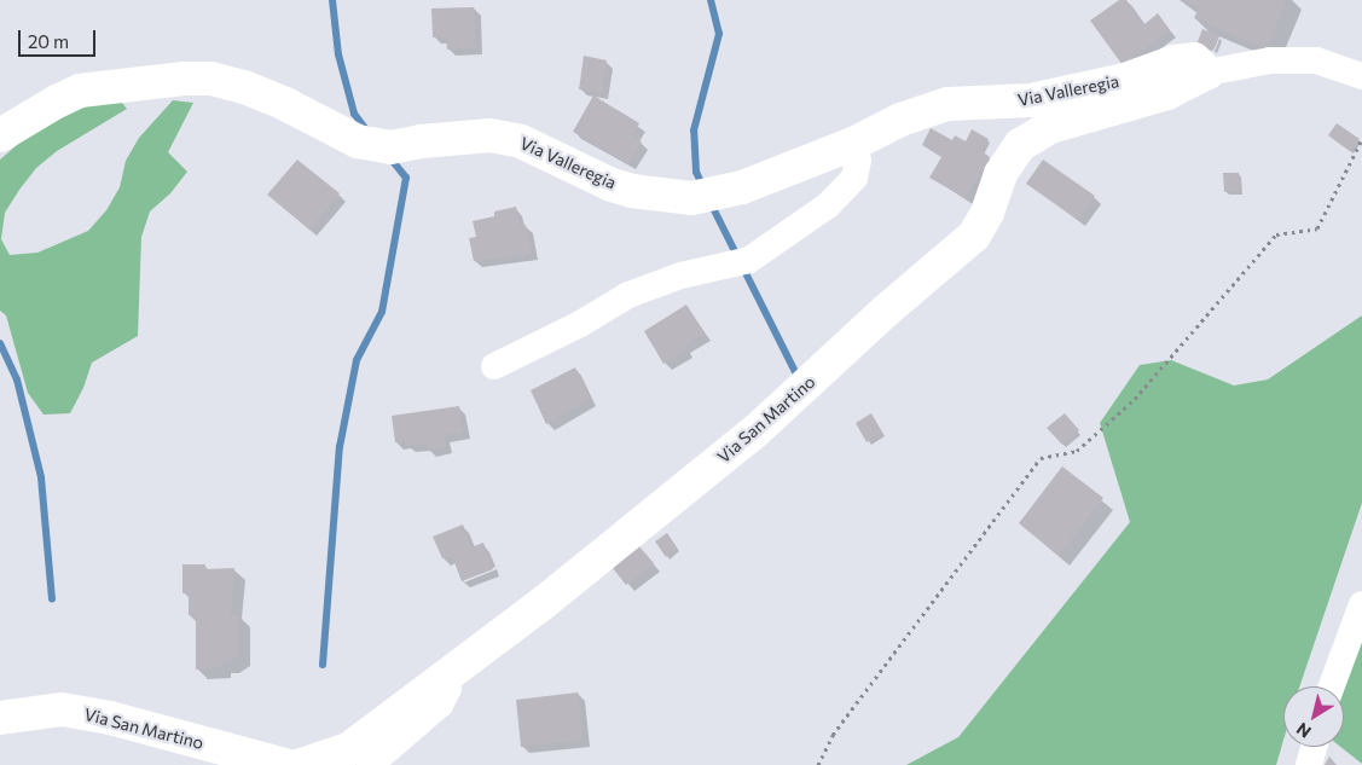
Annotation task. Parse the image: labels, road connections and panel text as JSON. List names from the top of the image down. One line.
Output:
{"streets":{"street":["Via Valleregia","Via San Martino"]},"crossings":[["Via Valleregia","Via San Martino"]],"scale_bar":"20 m","north":"bottom left"}
